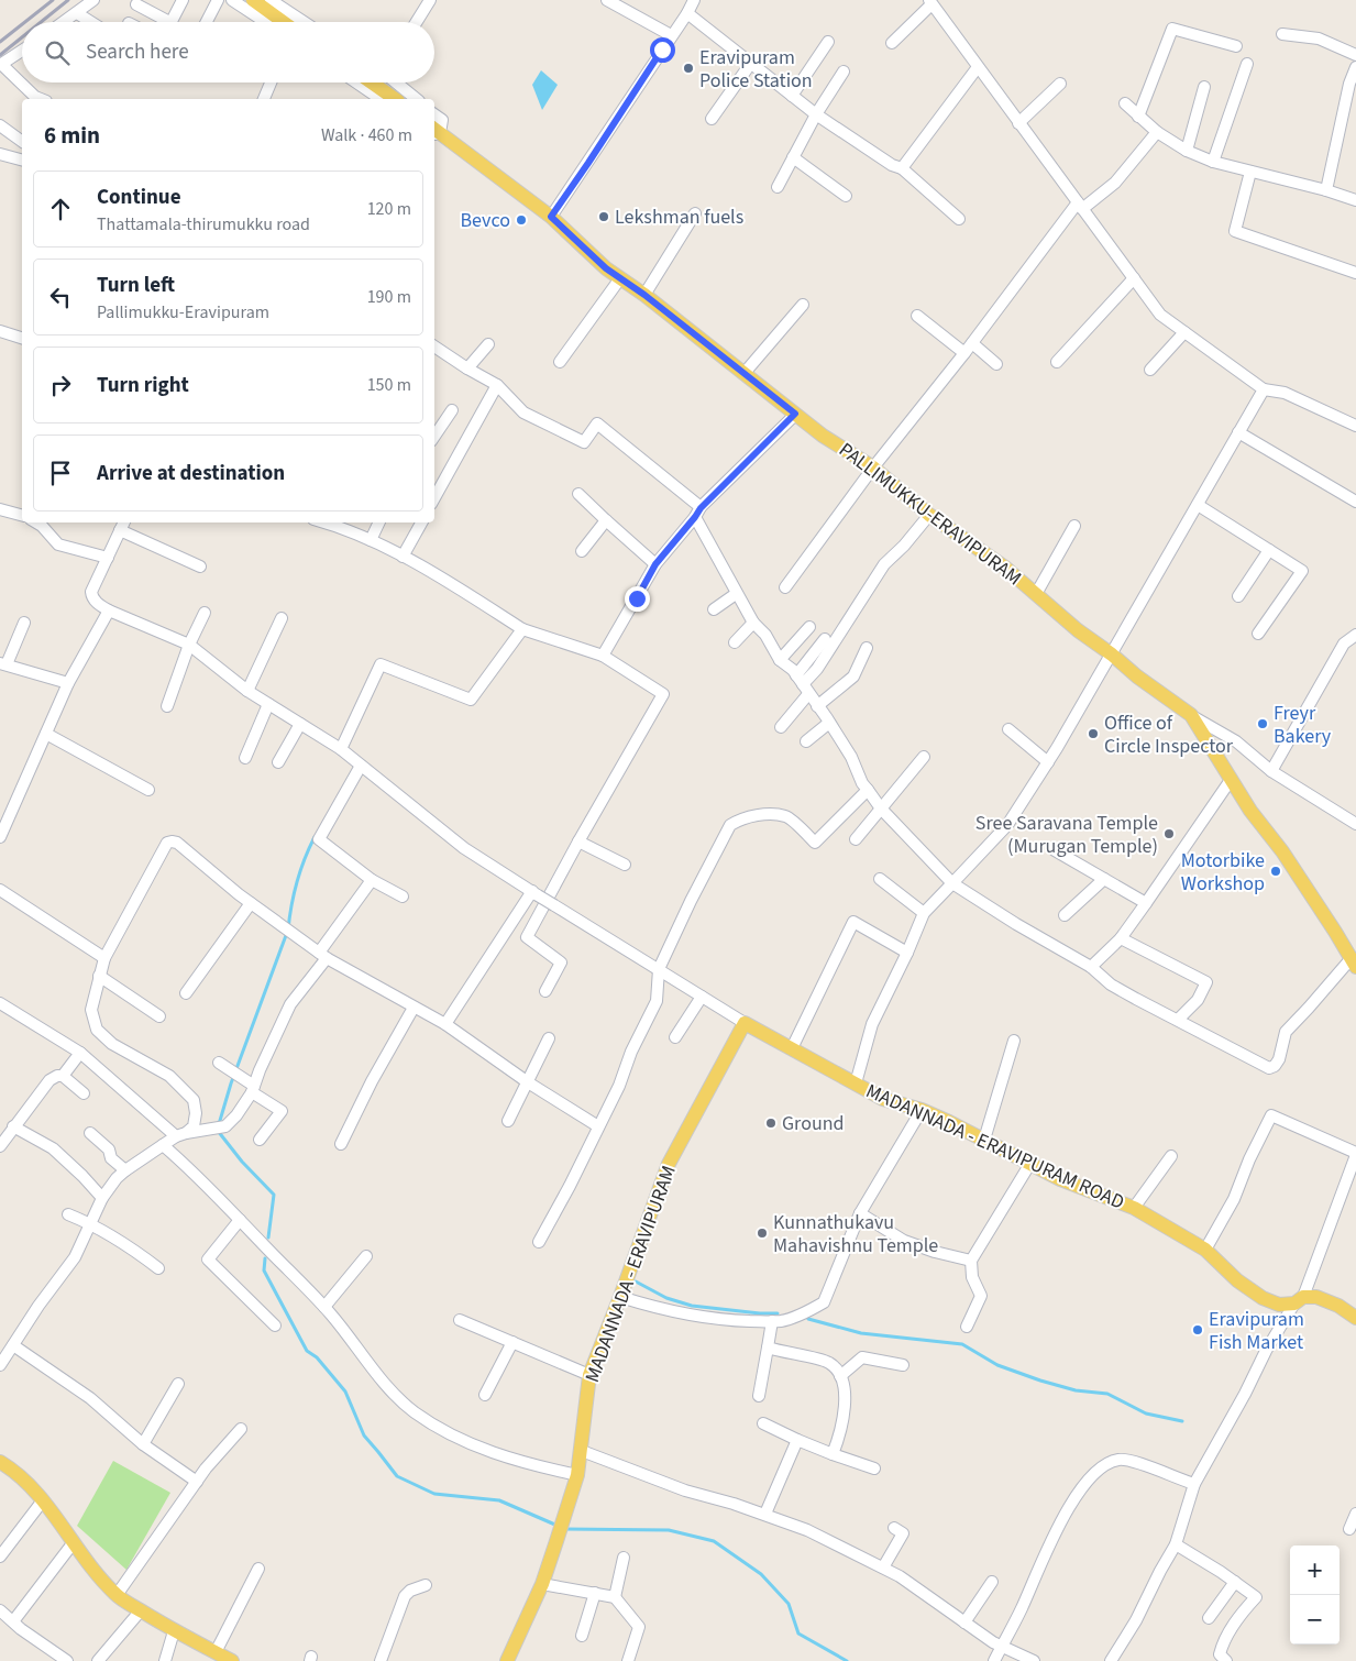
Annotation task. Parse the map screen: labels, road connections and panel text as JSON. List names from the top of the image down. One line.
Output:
{"streets":{"main road":["PALLIMUKKU-ERAVIPURAM","MADANNADA - ERAVIPURAM ROAD","MADANNADA - ERAVIPURAM"]},"crossings":[["MADANNADA - ERAVIPURAM ROAD","MADANNADA - ERAVIPURAM"]],"places":["Eravipuram Police Station","Lekshman fuels","Bevco","Freyr Bakery","Office of Circle Inspector","Sree Saravana Temple (Murugan Temple)","Motorbike Workshop","Ground","Kunnathukavu Mahavishnu Temple","Eravipuram Fish Market"],"page":{"search":"Search here","heading":["6 min","Walk · 460 m"],"list":[["Continue","Thattamala-thirumukku road","120 m"],["Turn left","Pallimukku-Eravipuram","190 m"],["Turn right","150 m"],"Arrive at destination"],"map_buttons":["+","−"]}}
